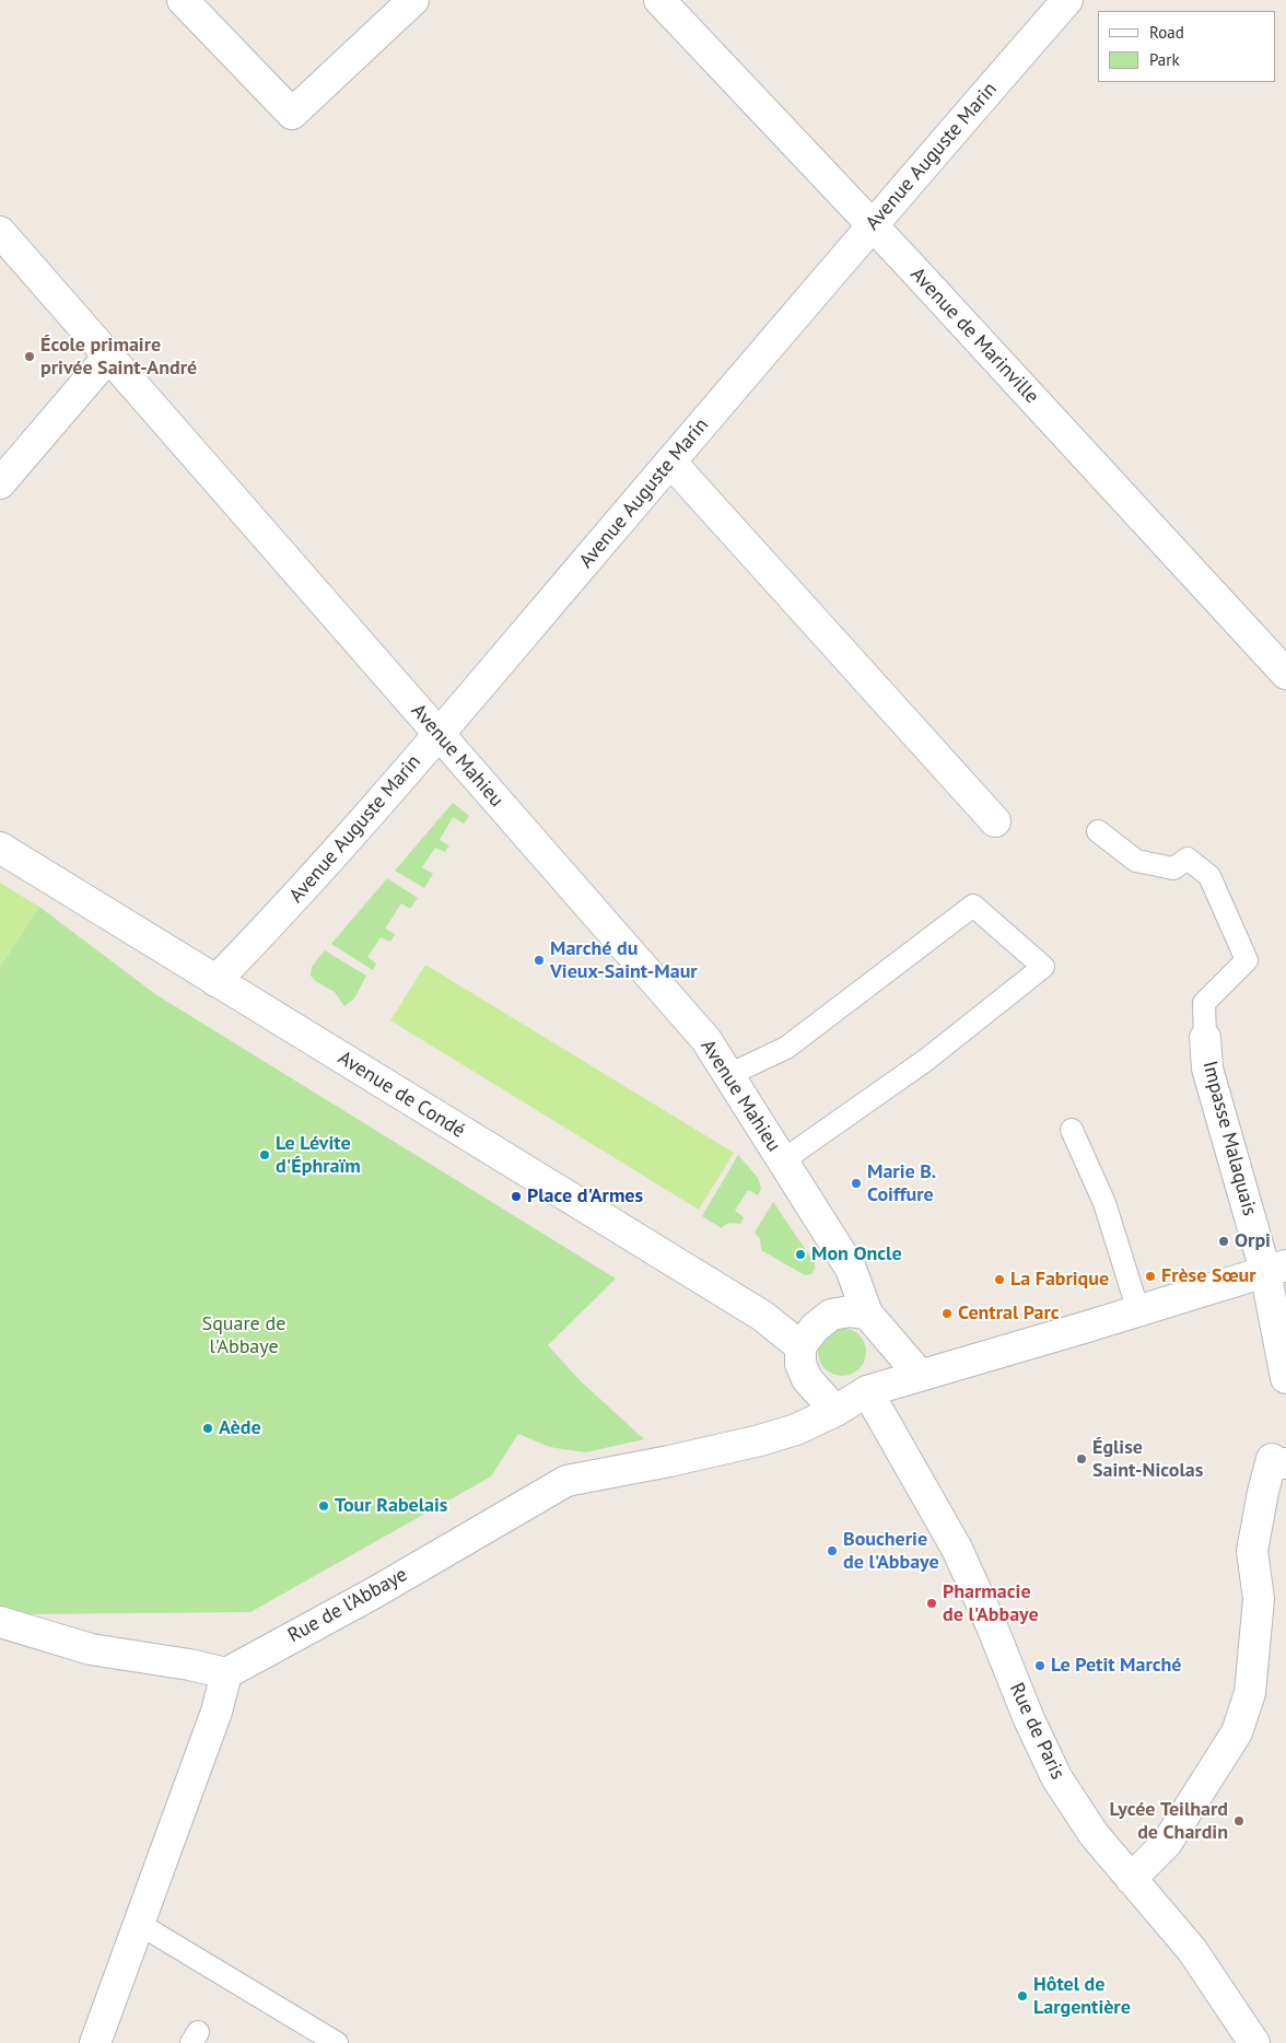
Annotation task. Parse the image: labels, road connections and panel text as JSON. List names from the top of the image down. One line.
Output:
{"streets":{"street":["Avenue Auguste Marin","Avenue de Marinville","Avenue Mahieu","Avenue de Condé","Impasse Malaquais","Rue de l'Abbaye","Rue de Paris"]},"crossings":[["Avenue Auguste Marin","Avenue de Marinville"],["Avenue Auguste Marin","Avenue Mahieu"],["Avenue Auguste Marin","Avenue de Condé"],["Impasse Malaquais","Rue de l'Abbaye"],["Rue de l'Abbaye","Rue de Paris"]],"parks":["Square de l'Abbaye"],"places":["École primaire privée Saint-André","Marché du Vieux-Saint-Maur","Le Lévite d'Éphraïm","Marie B. Coiffure","Place d'Armes","Orpi","Mon Oncle","Frèse Sœur","La Fabrique","Central Parc","Aède","Église Saint-Nicolas","Tour Rabelais","Boucherie de l'Abbaye","Pharmacie de l'Abbaye","Le Petit Marché","Lycée Teilhard de Chardin","Hôtel de Largentière"],"legend":["Road","Park"]}
